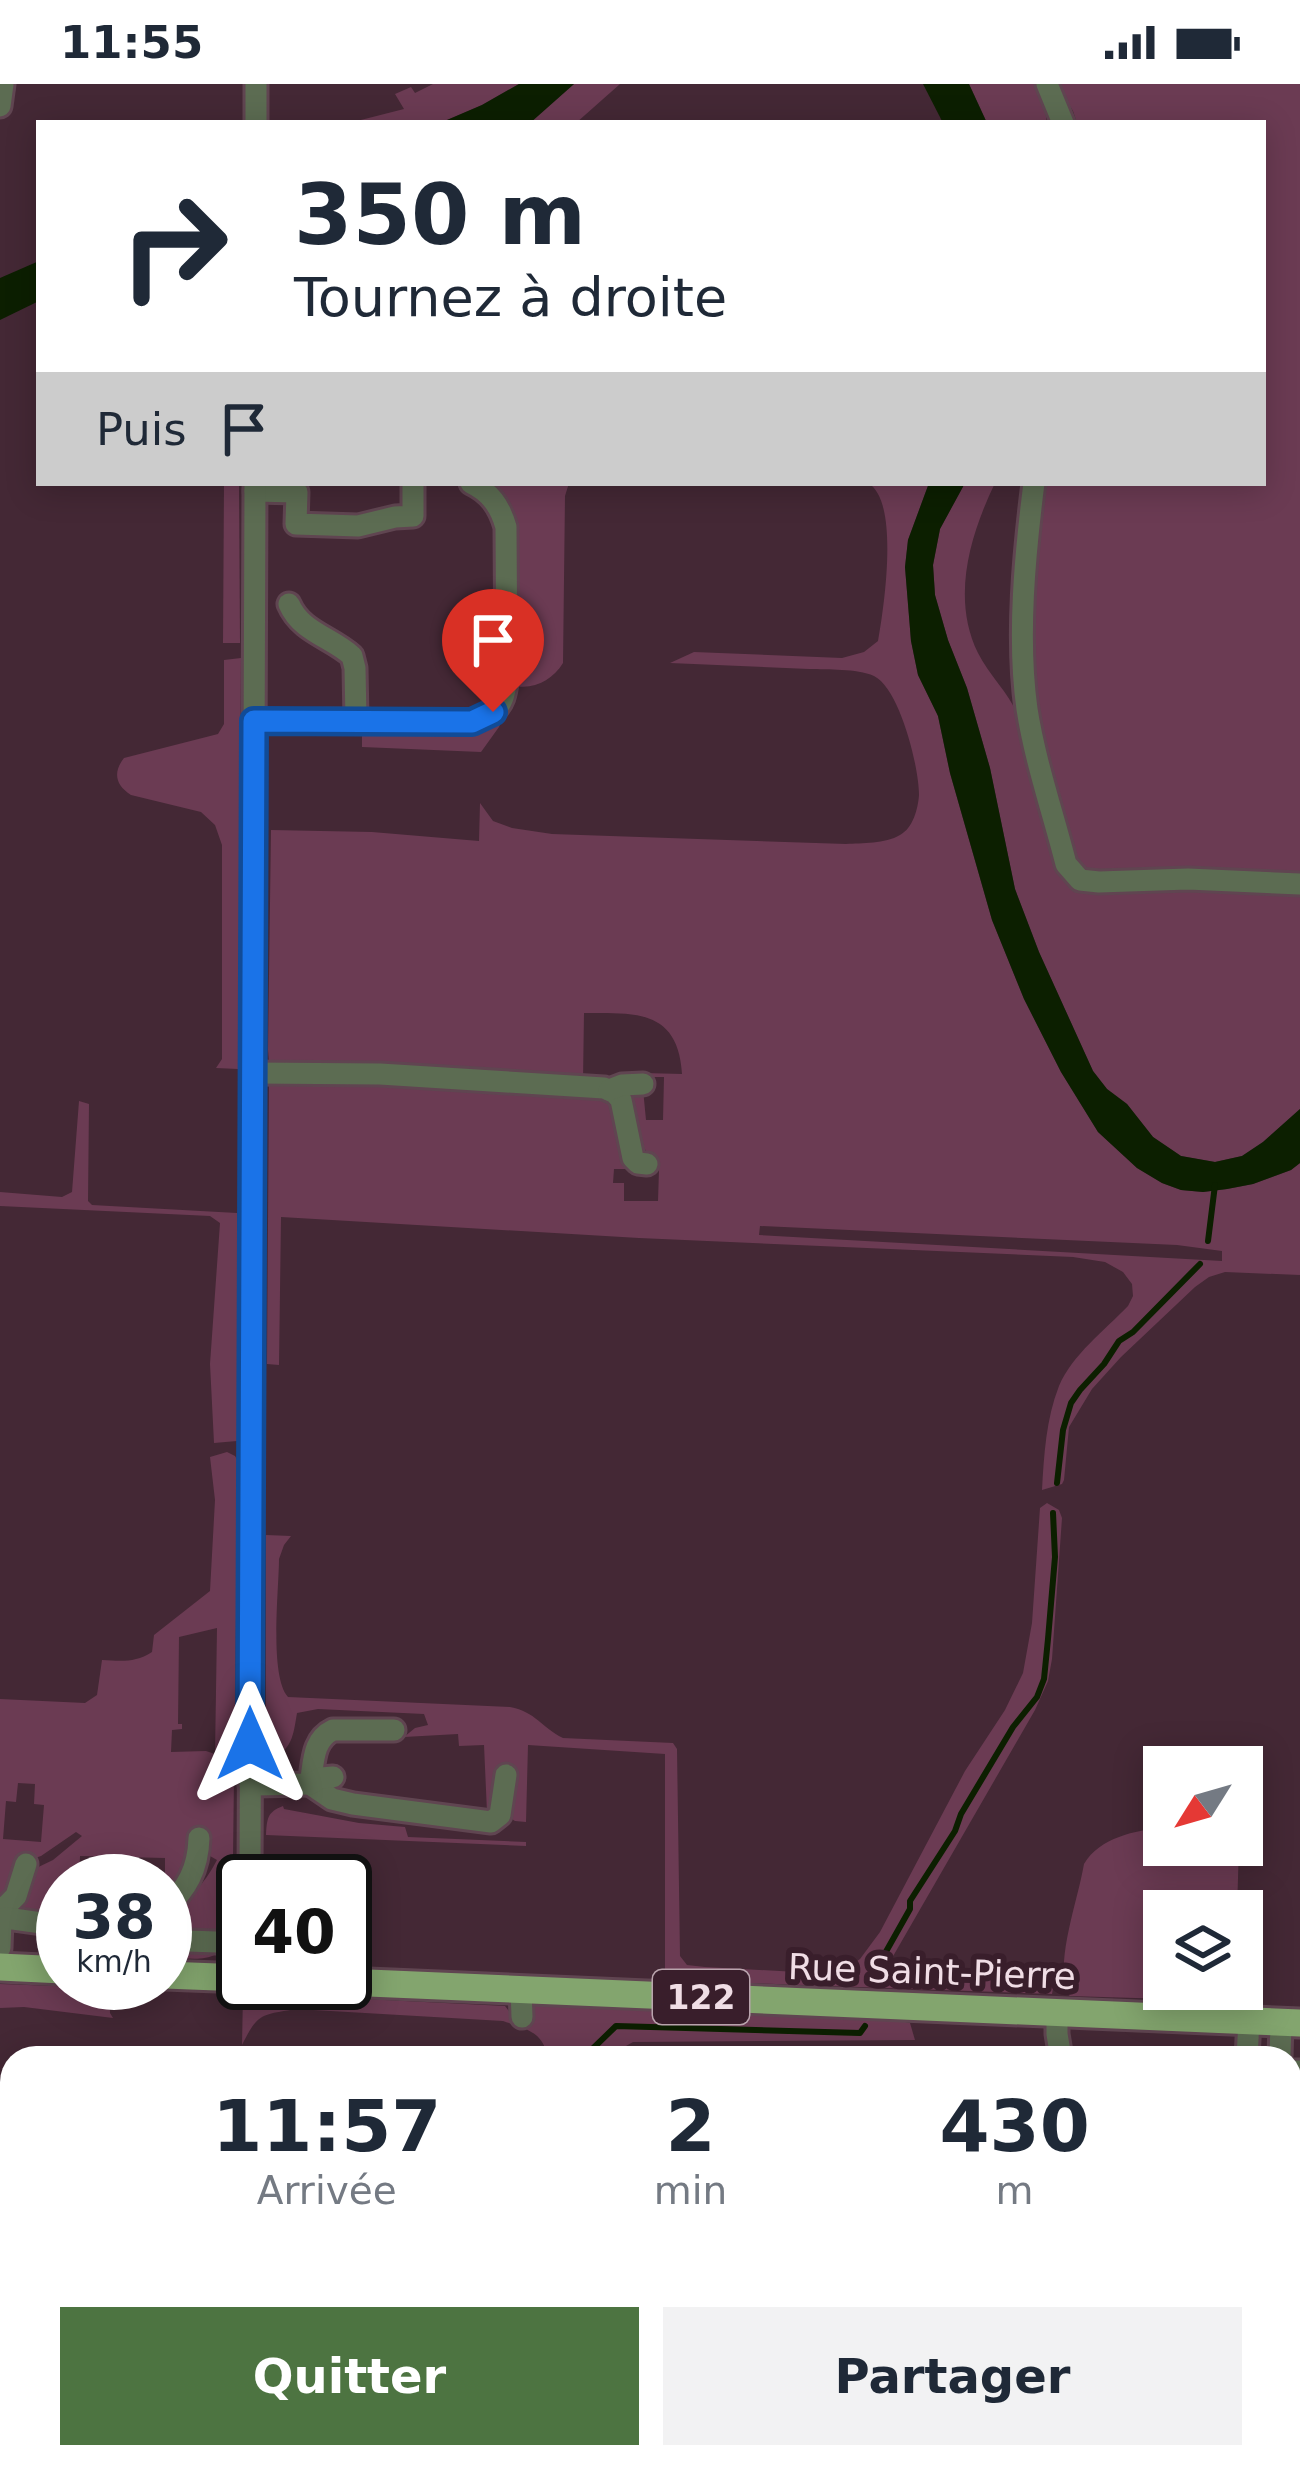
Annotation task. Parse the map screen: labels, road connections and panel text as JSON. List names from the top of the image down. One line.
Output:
{"streets":{"main road":["Rue Saint-Pierre","122"]},"north":"bottom left","page":{"status":"11:55","turn":["350 m","Tournez à droite"],"then":"Puis","speed":"38 km/h","limit":"40","eta":["11:57","Arrivée","2","min","430","m"],"buttons":["Quitter","Partager"]}}
